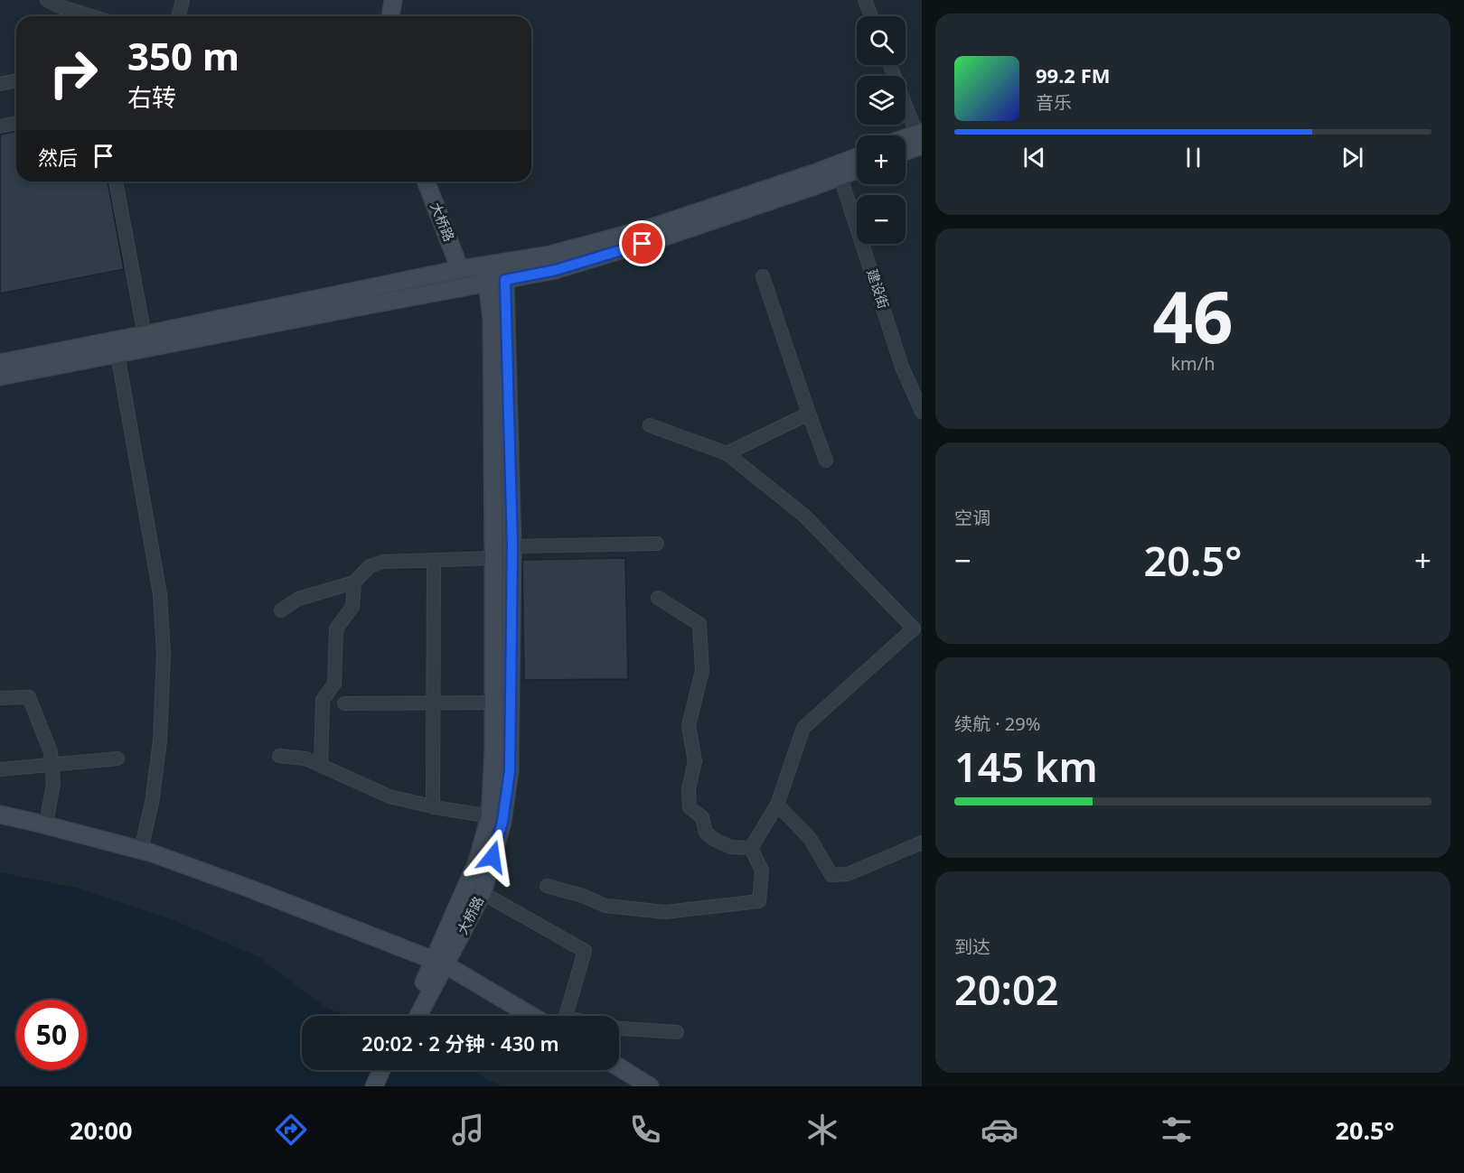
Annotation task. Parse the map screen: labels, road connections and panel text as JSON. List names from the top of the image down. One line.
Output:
{"streets":{"main road":["大桥路"],"street":["建设街"]},"page":{"map_buttons":["+","−"],"turn":["350 m","右转"],"song":["99.2 FM","音乐"],"then":"然后","tile":[["46","km/h"],"空调",["续航 · 29%","145 km"],["到达","20:02"]],"heat":["−","20.5°","+"],"limit":"50","trip":"20:02 · 2 分钟 · 430 m","tabs":["20:00","20.5°"]}}
